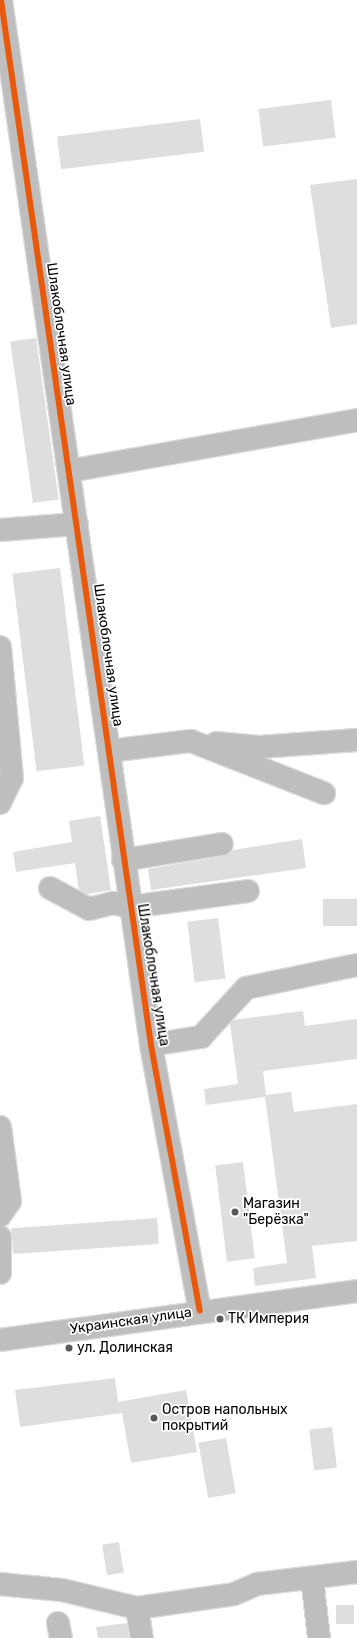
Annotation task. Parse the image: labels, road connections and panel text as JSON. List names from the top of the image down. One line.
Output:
{"streets":{"street":["Шлакоблочная улица","Украинская улица"]},"crossings":[["Шлакоблочная улица","Украинская улица"]],"places":["Магазин \"Берёзка\"","ТК Империя","ул. Долинская","Остров напольных покрытий"]}
